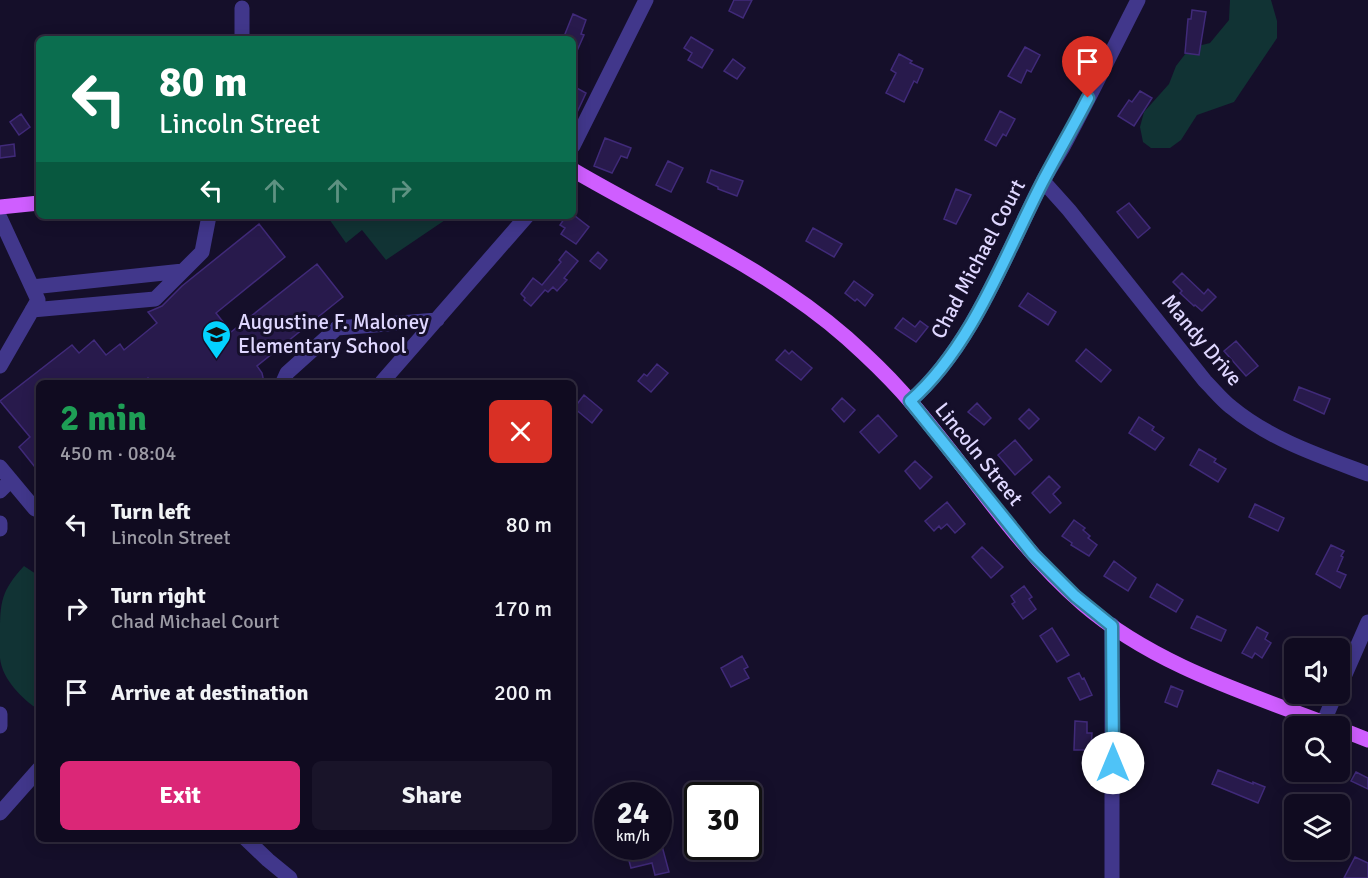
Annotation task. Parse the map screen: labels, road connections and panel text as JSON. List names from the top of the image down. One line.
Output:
{"streets":{"main road":["Lincoln Street"],"street":["Chad Michael Court","Mandy Drive"]},"crossings":[["Chad Michael Court","Mandy Drive"],["Chad Michael Court","Lincoln Street"]],"places":{"school or university":["Augustine F. Maloney Elementary School"]},"page":{"turn":["80 m","Lincoln Street"],"heading":["2 min","450 m · 08:04"],"list":[{"name":"Turn left","note":"Lincoln Street","value":"80 m"},{"name":"Turn right","note":"Chad Michael Court","value":"170 m"},{"name":"Arrive at destination","value":"200 m"}],"buttons":["Exit","Share"],"speed":"24 km/h","limit":"30"}}
